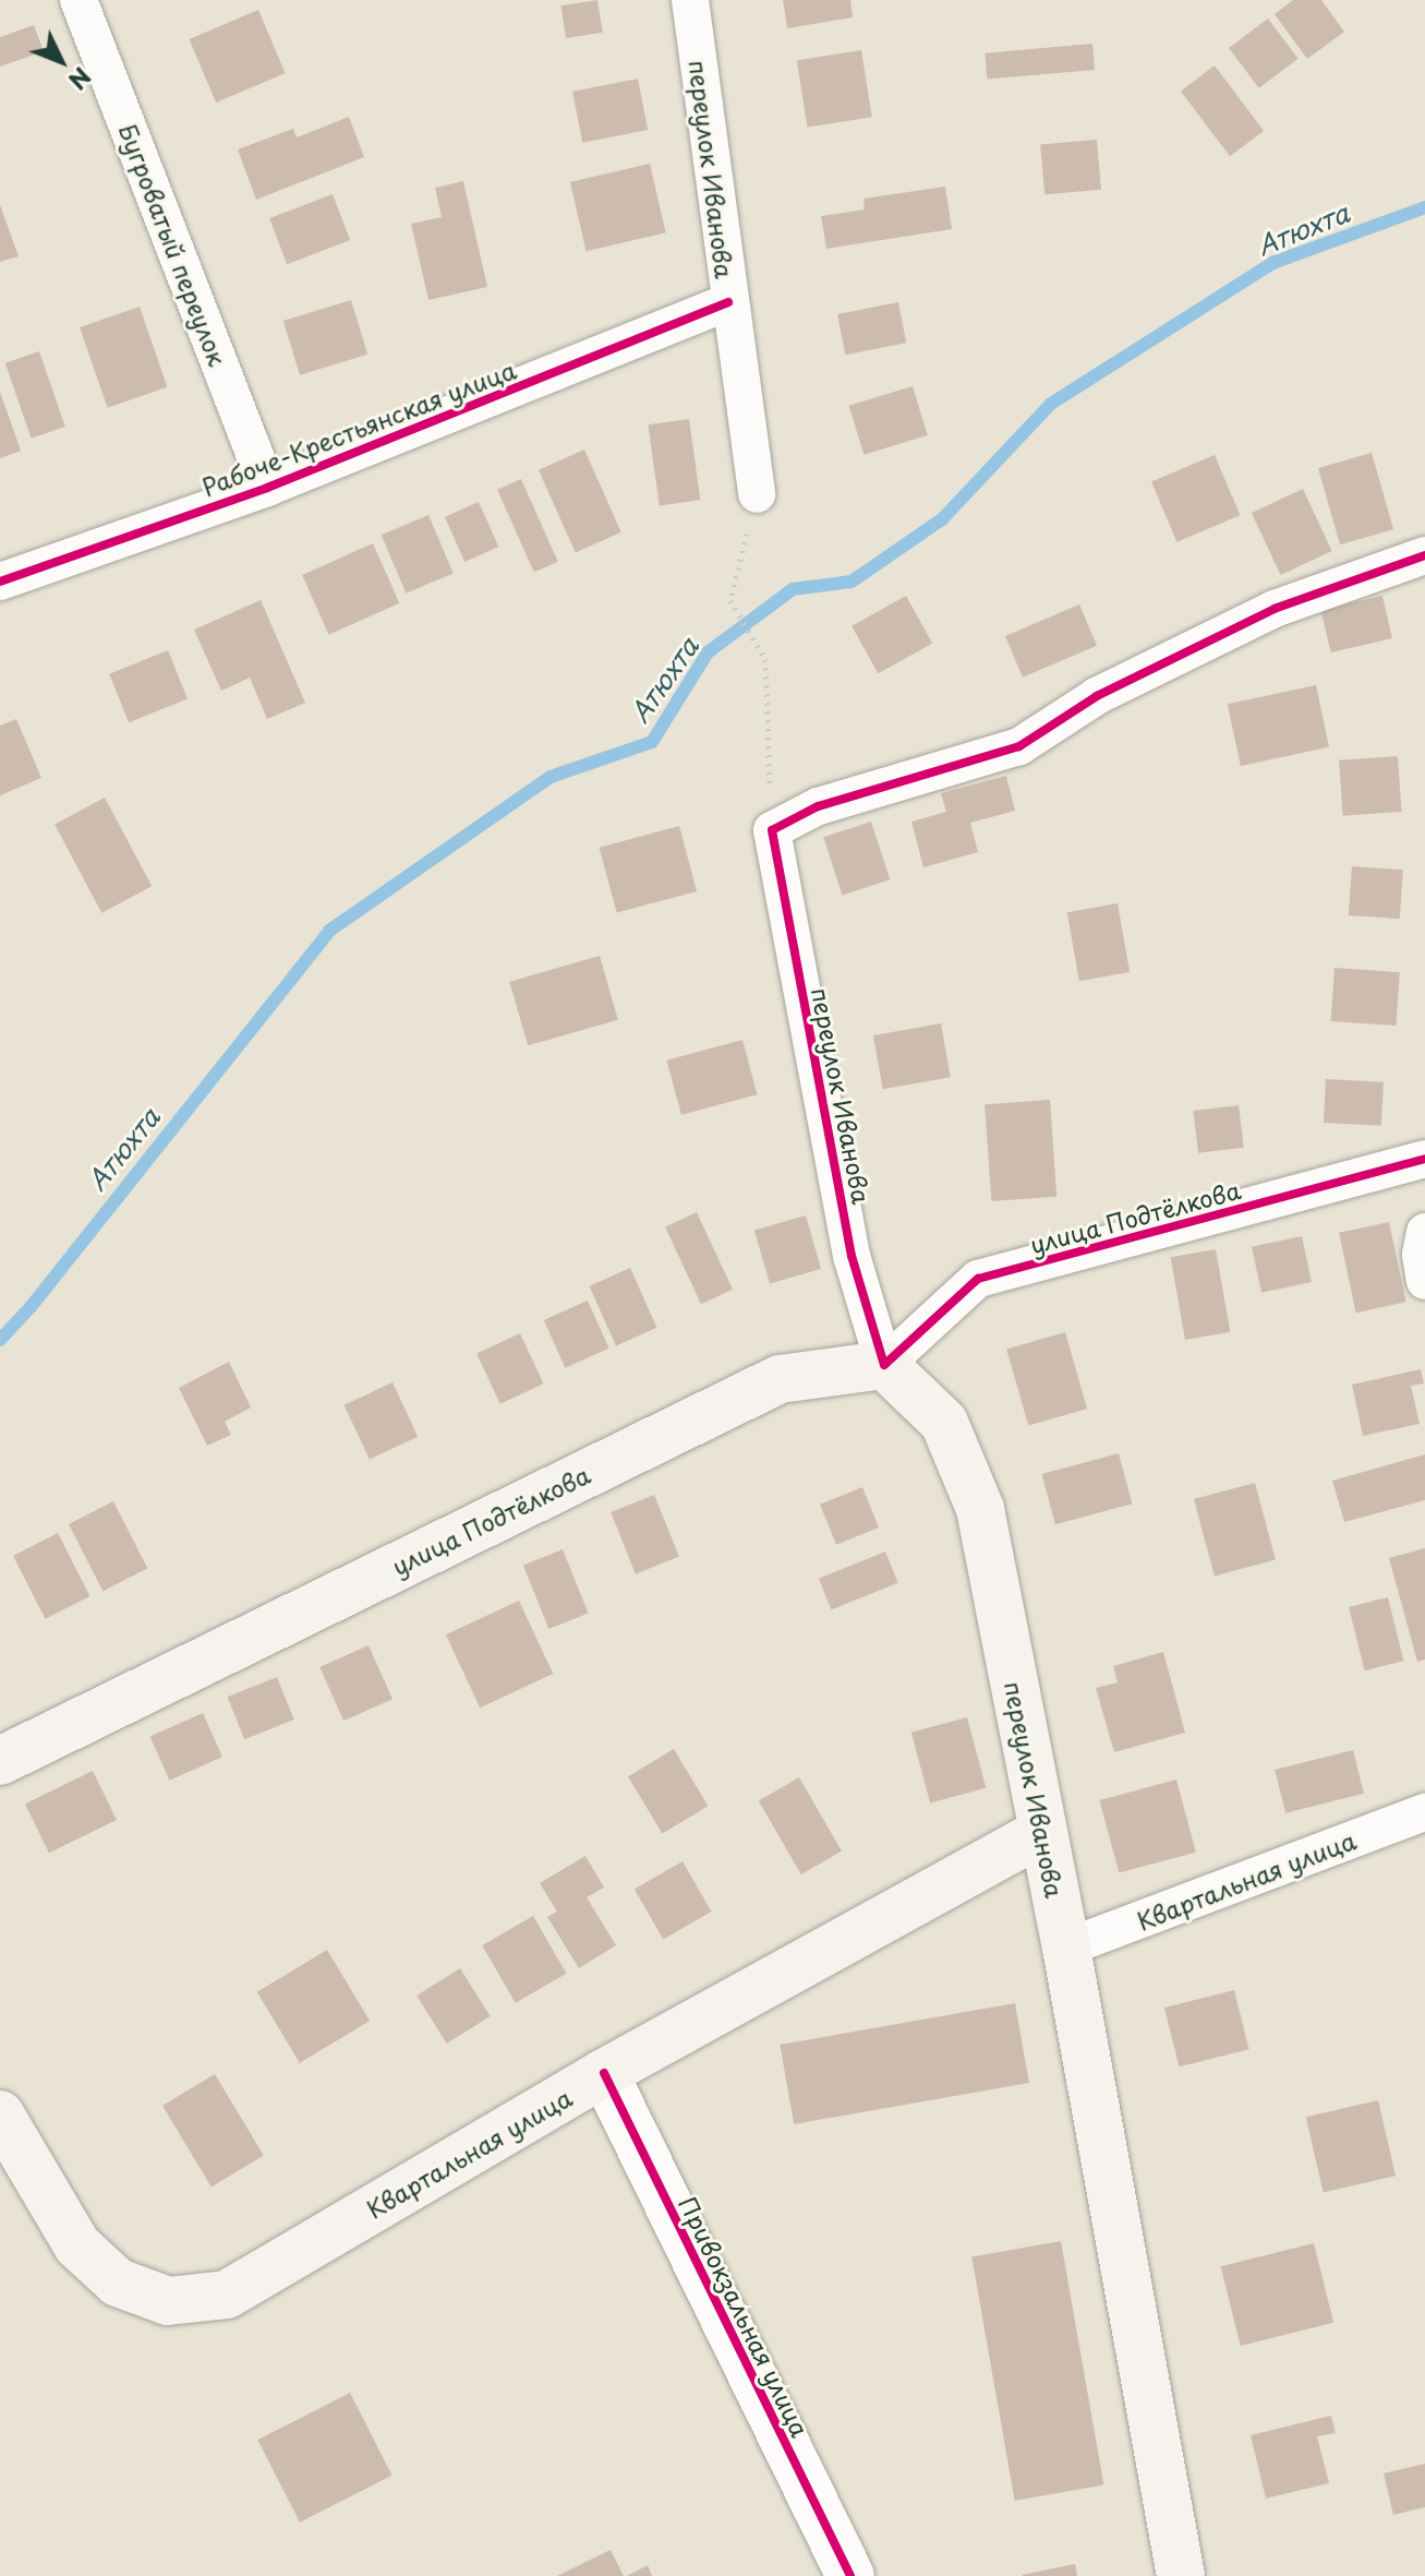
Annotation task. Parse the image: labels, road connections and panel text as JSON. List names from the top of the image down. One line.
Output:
{"streets":{"main road":["переулок Иванова","улица Подтёлкова","Квартальная улица"],"street":["Бугроватый переулок","Рабоче-Крестьянская улица","Привокзальная улица"]},"crossings":[["переулок Иванова","Рабоче-Крестьянская улица"],["переулок Иванова","улица Подтёлкова"],["переулок Иванова","Квартальная улица"],["Бугроватый переулок","Рабоче-Крестьянская улица"],["Квартальная улица","Привокзальная улица"]],"water":["Атюхта"],"north":"bottom right"}
